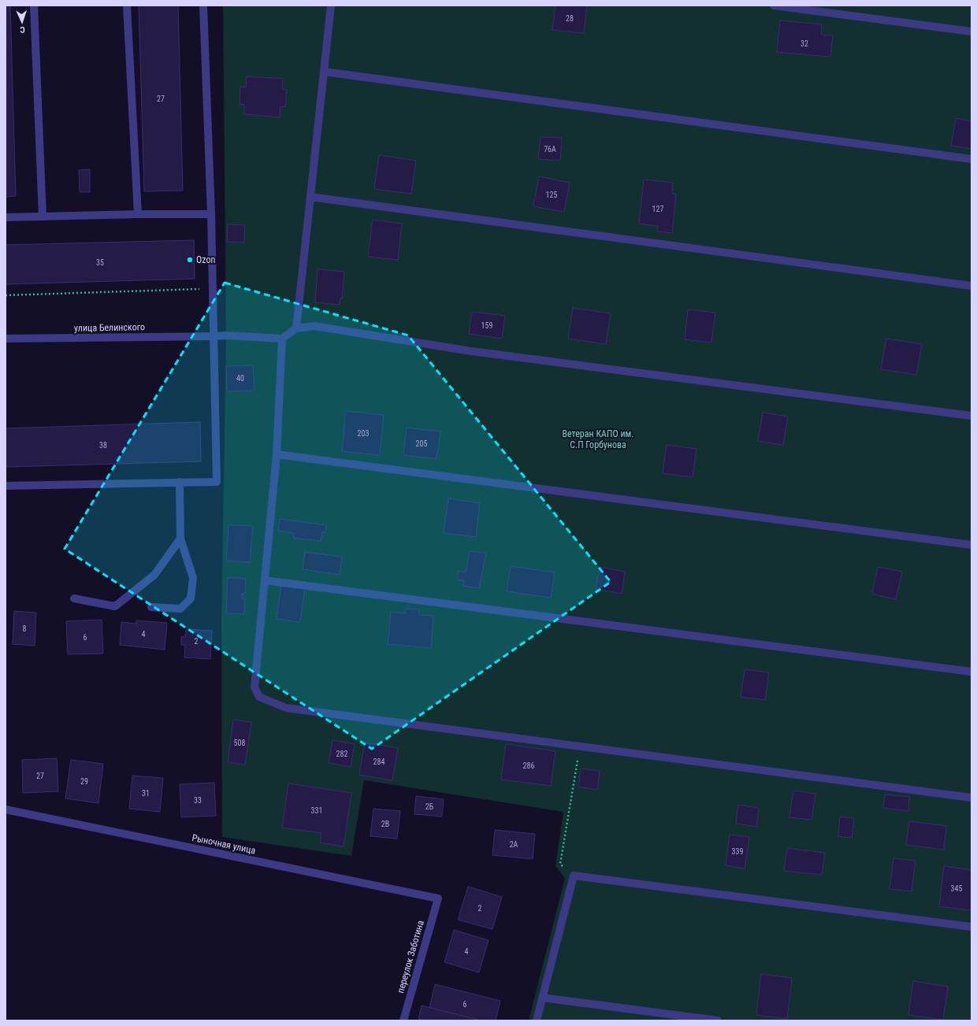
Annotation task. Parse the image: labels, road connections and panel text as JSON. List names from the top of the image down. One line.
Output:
{"streets":{"street":["улица Белинского","Рыночная улица","переулок Заботина"]},"crossings":[["Рыночная улица","переулок Заботина"]],"parks":["Ветеран КАПО им. С.П Горбунова"],"places":["Ozon"],"house_numbers":["28","32","27","76А","125","127","35","159","40","203","205","38","8","4","6","2","508","282","284","286","27","29","31","33","2Б","331","2В","2А","339","345","2","4","6"],"north":"bottom"}
